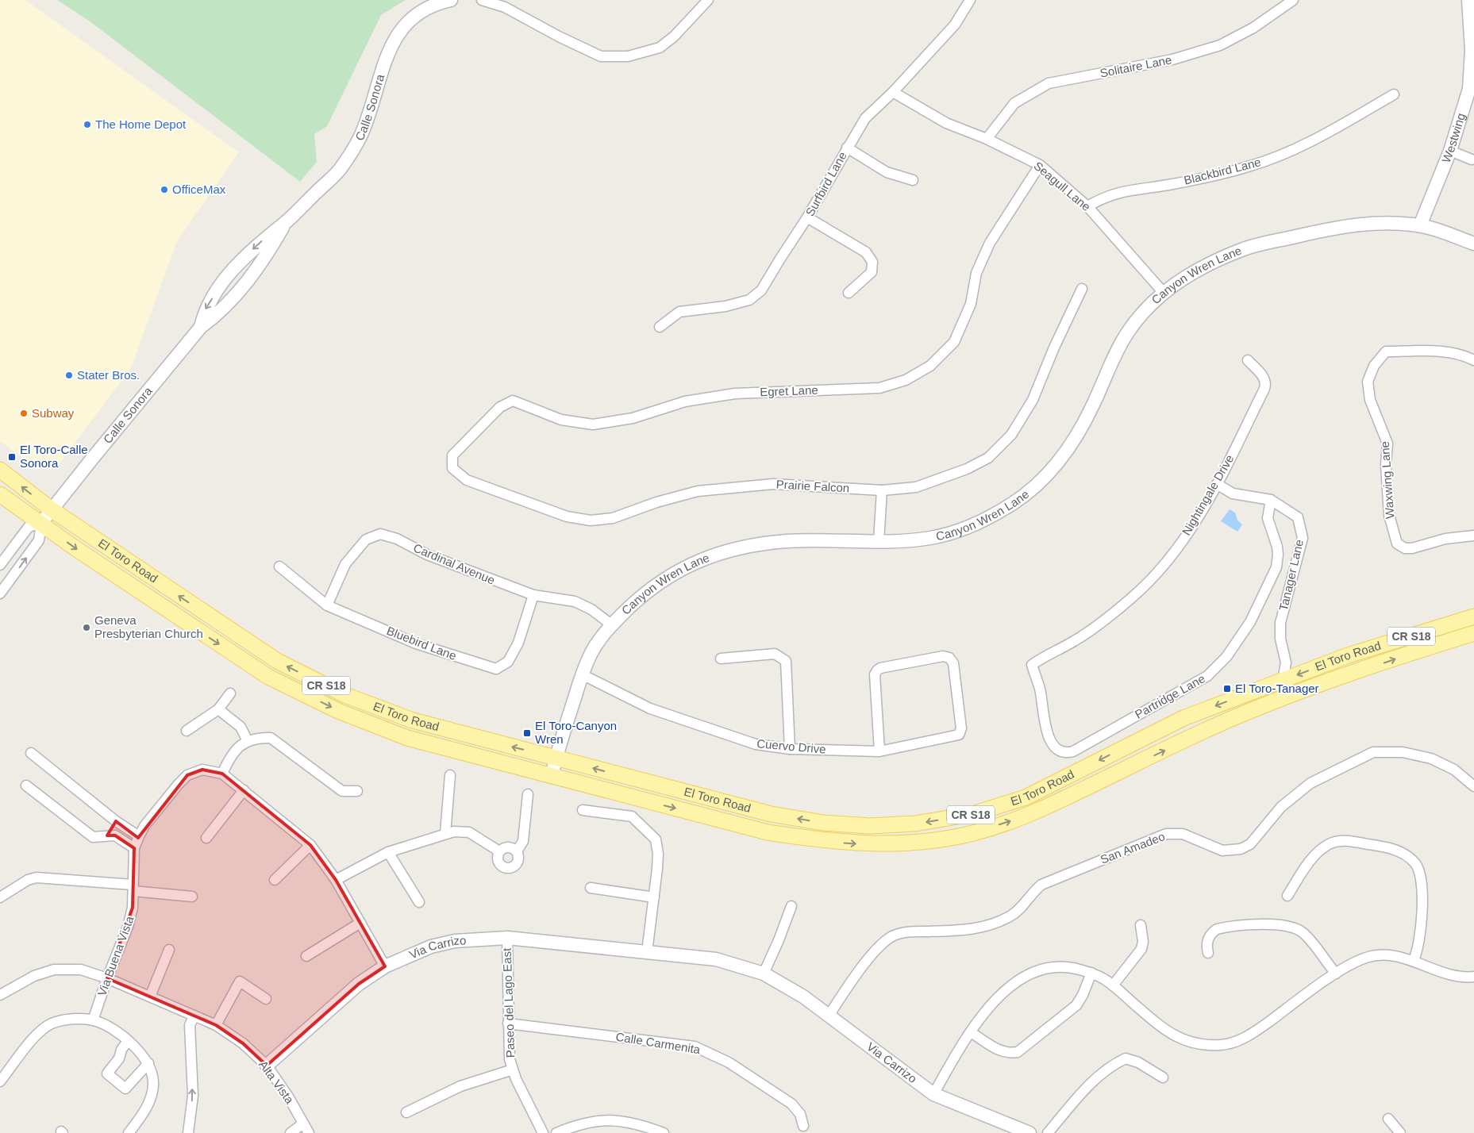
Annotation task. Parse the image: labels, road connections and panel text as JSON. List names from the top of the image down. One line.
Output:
{"streets":{"main road":["El Toro Road","CR S18"],"street":["Solitaire Lane","Calle Sonora","Westwing","Blackbird Lane","Surfbird Lane","Seagull Lane","Canyon Wren Lane","Egret Lane","Waxwing Lane","Prairie Falcon","Nightingale Drive","Cardinal Avenue","Tanager Lane","Bluebird Lane","Partridge Lane","Cuervo Drive","San Amadeo","Via Carrizo","Via Buena Vista","Paseo del Lago East","Calle Carmenita","Alta Vista"]},"crossings":[["Solitaire Lane","Seagull Lane"],["Calle Sonora","El Toro Road"],["Westwing","Canyon Wren Lane"],["Blackbird Lane","Seagull Lane"],["Surfbird Lane","Seagull Lane"],["Seagull Lane","Canyon Wren Lane"],["Seagull Lane","Egret Lane"],["Canyon Wren Lane","El Toro Road"],["Canyon Wren Lane","Cardinal Avenue"],["Canyon Wren Lane","Cuervo Drive"],["Egret Lane","Prairie Falcon"],["Nightingale Drive","Tanager Lane"],["Nightingale Drive","Partridge Lane"],["El Toro Road","Tanager Lane"],["Cardinal Avenue","Bluebird Lane"],["Tanager Lane","Partridge Lane"],["San Amadeo","Via Carrizo"],["Via Carrizo","Via Buena Vista"],["Via Carrizo","Paseo del Lago East"],["Via Carrizo","Alta Vista"],["Via Buena Vista","Alta Vista"],["Paseo del Lago East","Calle Carmenita"]],"places":{"other":["The Home Depot","OfficeMax","Stater Bros.","Subway","Geneva Presbyterian Church"],"transit":["El Toro-Calle Sonora","El Toro-Tanager","El Toro-Canyon Wren"]}}
